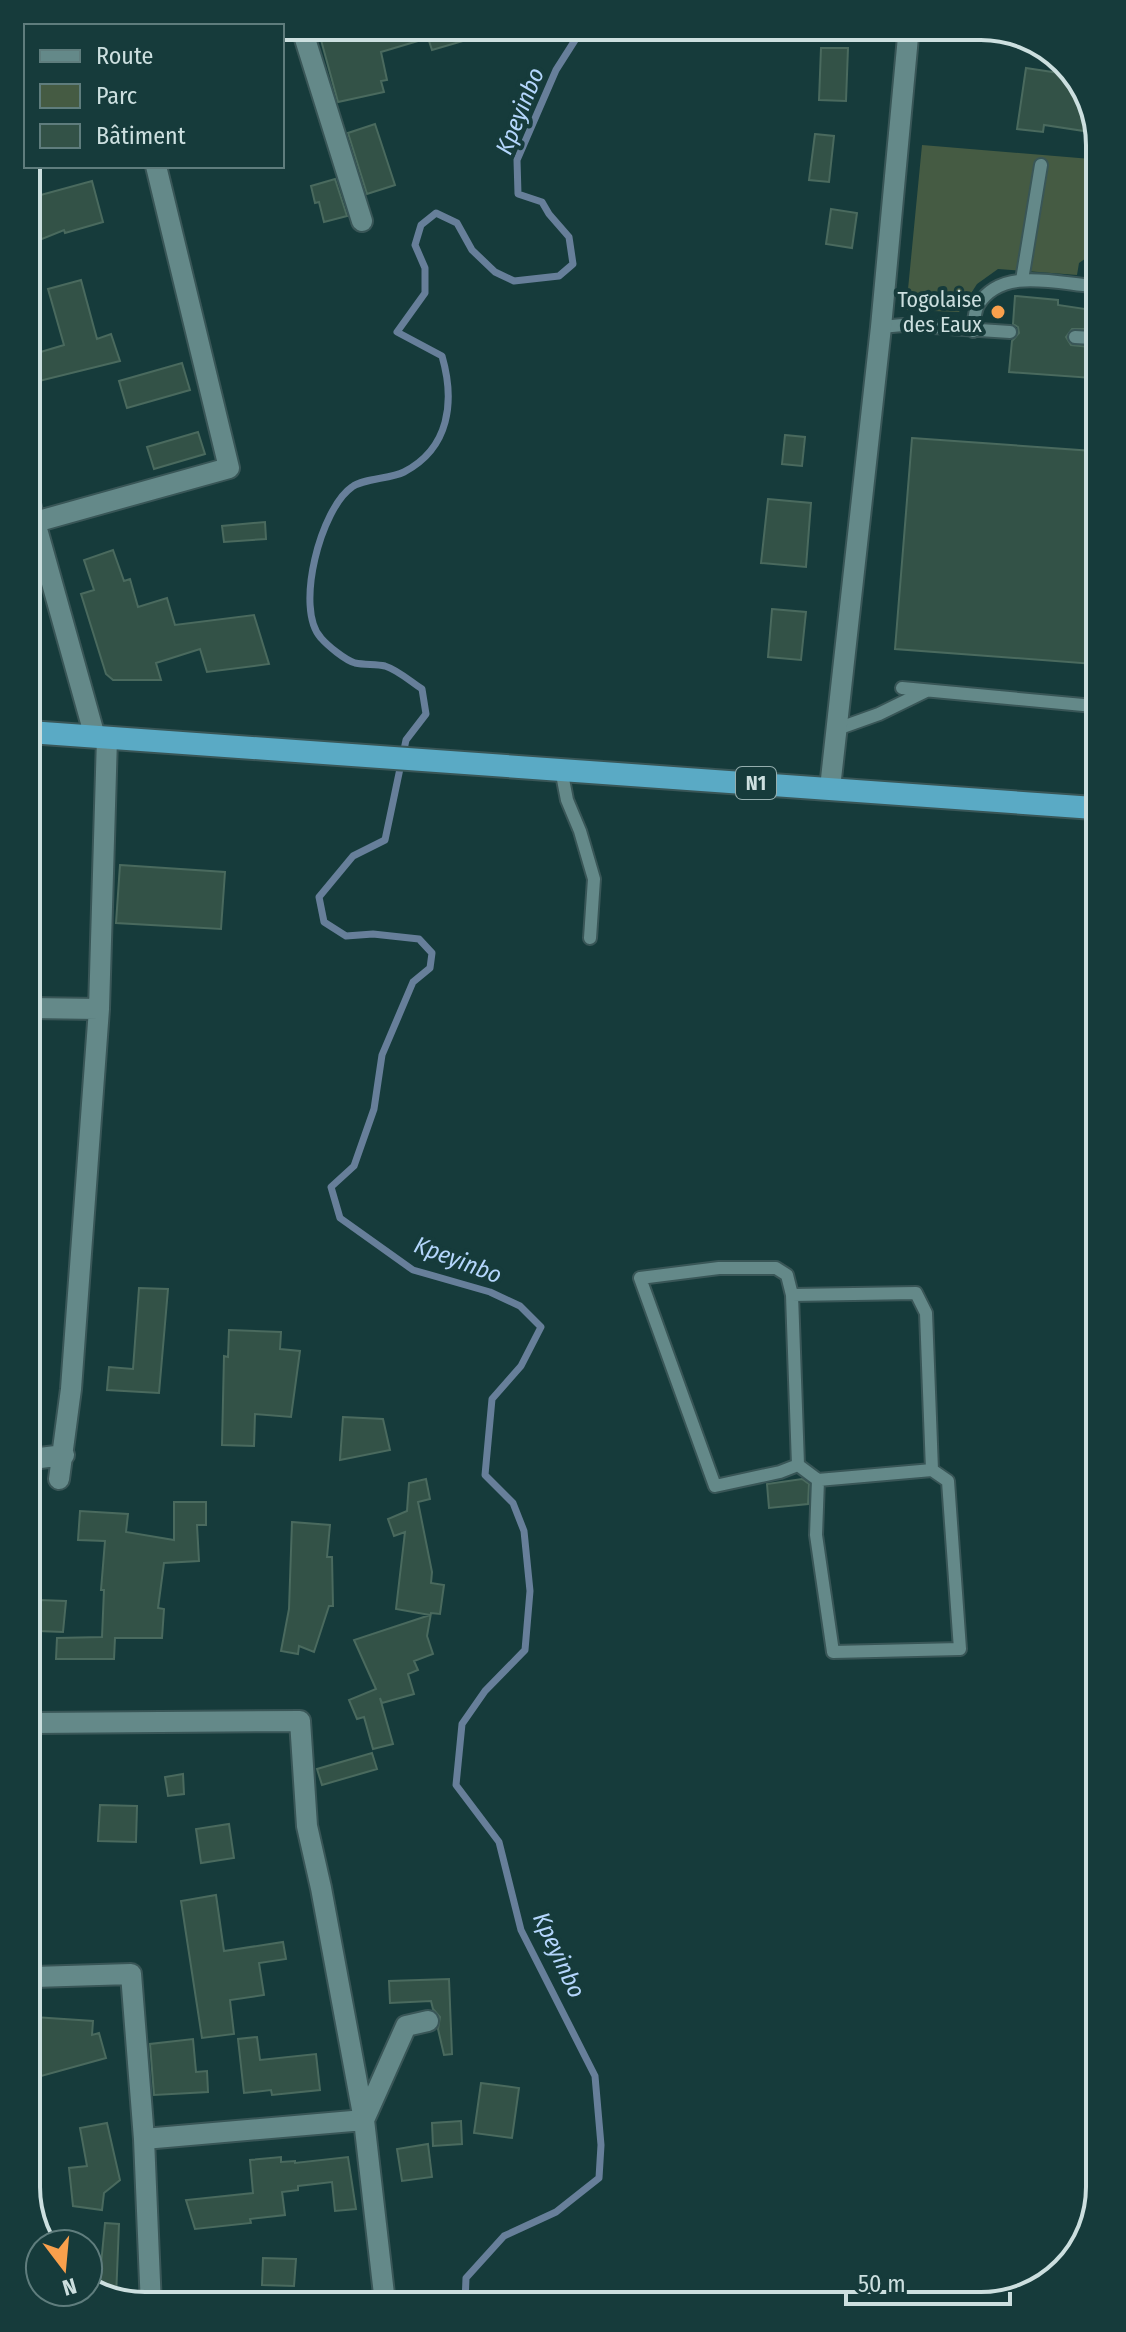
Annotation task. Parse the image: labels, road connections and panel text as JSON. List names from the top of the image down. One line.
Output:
{"streets":{"highway":["N1"]},"water":["Kpeyinbo"],"places":["Togolaise des Eaux"],"legend":["Route","Parc","Bâtiment"],"scale_bar":"50 m","north":"bottom"}
